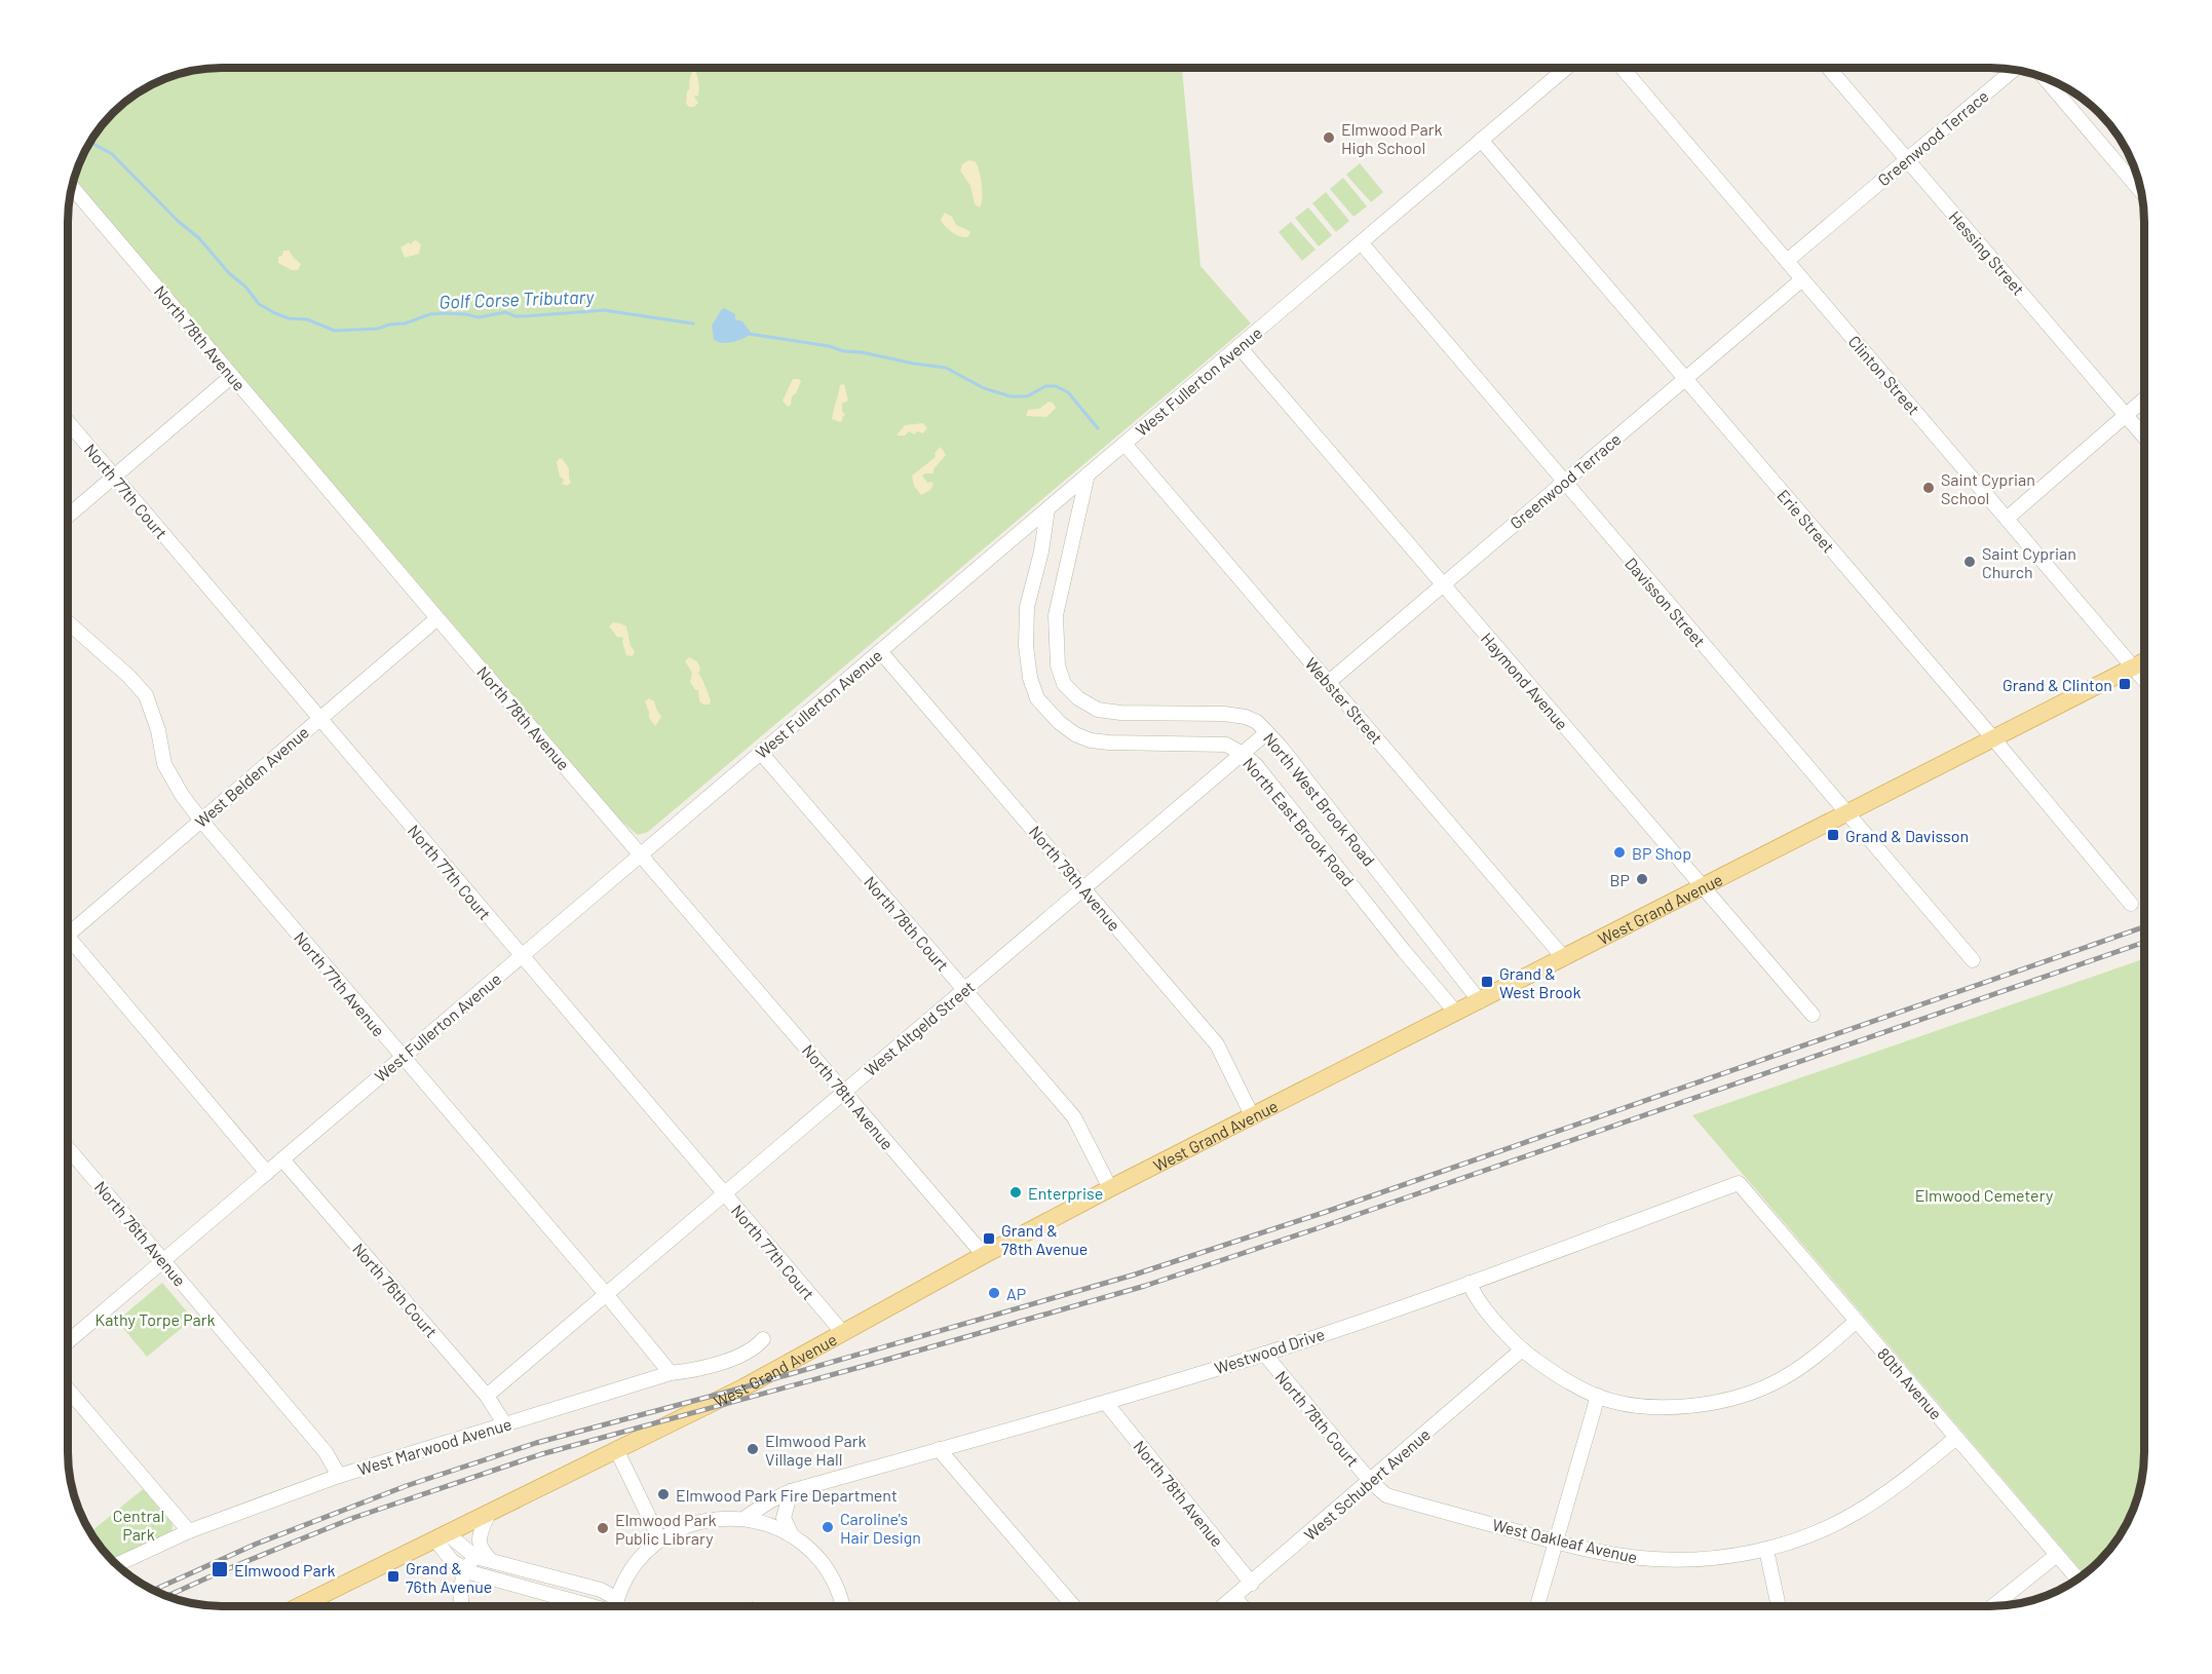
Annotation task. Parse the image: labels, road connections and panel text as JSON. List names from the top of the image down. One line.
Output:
{"streets":{"main road":["West Grand Avenue"],"street":["Greenwood Terrace","Hessing Street","North 78th Avenue","Clinton Street","West Fullerton Avenue","North 77th Court","Erie Street","Davisson Street","Haymond Avenue","Webster Street","West Belden Avenue","North West Brook Road","North East Brook Road","North 79th Avenue","North 78th Court","North 77th Avenue","West Altgeld Street","North 76th Avenue","North 76th Court","Westwood Drive","80th Avenue","West Marwood Avenue","West Schubert Avenue","West Oakleaf Avenue"]},"crossings":[["Greenwood Terrace","Hessing Street"],["Greenwood Terrace","Clinton Street"],["Greenwood Terrace","Erie Street"],["Greenwood Terrace","Davisson Street"],["Greenwood Terrace","Haymond Avenue"],["Greenwood Terrace","Webster Street"],["North 78th Avenue","West Fullerton Avenue"],["North 78th Avenue","West Belden Avenue"],["North 78th Avenue","West Grand Avenue"],["North 78th Avenue","West Altgeld Street"],["North 78th Avenue","Westwood Drive"],["North 78th Avenue","West Schubert Avenue"],["Clinton Street","West Grand Avenue"],["West Fullerton Avenue","North 77th Court"],["West Fullerton Avenue","Erie Street"],["West Fullerton Avenue","Davisson Street"],["West Fullerton Avenue","Haymond Avenue"],["West Fullerton Avenue","Webster Street"],["West Fullerton Avenue","North West Brook Road"],["West Fullerton Avenue","North East Brook Road"],["West Fullerton Avenue","North 79th Avenue"],["West Fullerton Avenue","North 78th Court"],["West Fullerton Avenue","North 77th Avenue"],["West Fullerton Avenue","North 76th Avenue"],["West Fullerton Avenue","North 76th Court"],["North 77th Court","West Belden Avenue"],["North 77th Court","West Grand Avenue"],["North 77th Court","West Altgeld Street"],["Erie Street","West Grand Avenue"],["Davisson Street","West Grand Avenue"],["Haymond Avenue","West Grand Avenue"],["Webster Street","West Grand Avenue"],["West Belden Avenue","North 77th Avenue"],["North West Brook Road","West Grand Avenue"],["North West Brook Road","West Altgeld Street"],["North East Brook Road","West Grand Avenue"],["North East Brook Road","West Altgeld Street"],["North 79th Avenue","West Grand Avenue"],["North 79th Avenue","West Altgeld Street"],["West Grand Avenue","North 78th Court"],["North 78th Court","West Altgeld Street"],["North 78th Court","Westwood Drive"],["North 78th Court","West Schubert Avenue"],["North 78th Court","West Oakleaf Avenue"],["North 77th Avenue","West Altgeld Street"],["North 77th Avenue","West Marwood Avenue"],["West Altgeld Street","North 76th Court"],["North 76th Avenue","West Marwood Avenue"],["North 76th Court","West Marwood Avenue"],["Westwood Drive","80th Avenue"],["80th Avenue","West Oakleaf Avenue"],["West Schubert Avenue","West Oakleaf Avenue"]],"water":["Golf Corse Tributary"],"parks":["Elmwood Cemetery","Kathy Torpe Park","Central Park"],"places":{"other":["Elmwood Park High School","Saint Cyprian School","Saint Cyprian Church","BP Shop","BP","Enterprise","AP","Elmwood Park Village Hall","Elmwood Park Fire Department","Caroline's Hair Design","Elmwood Park Public Library"],"transit":["Grand & Clinton","Grand & Davisson","Grand & West Brook","Grand & 78th Avenue","Elmwood Park","Grand & 76th Avenue"]}}
